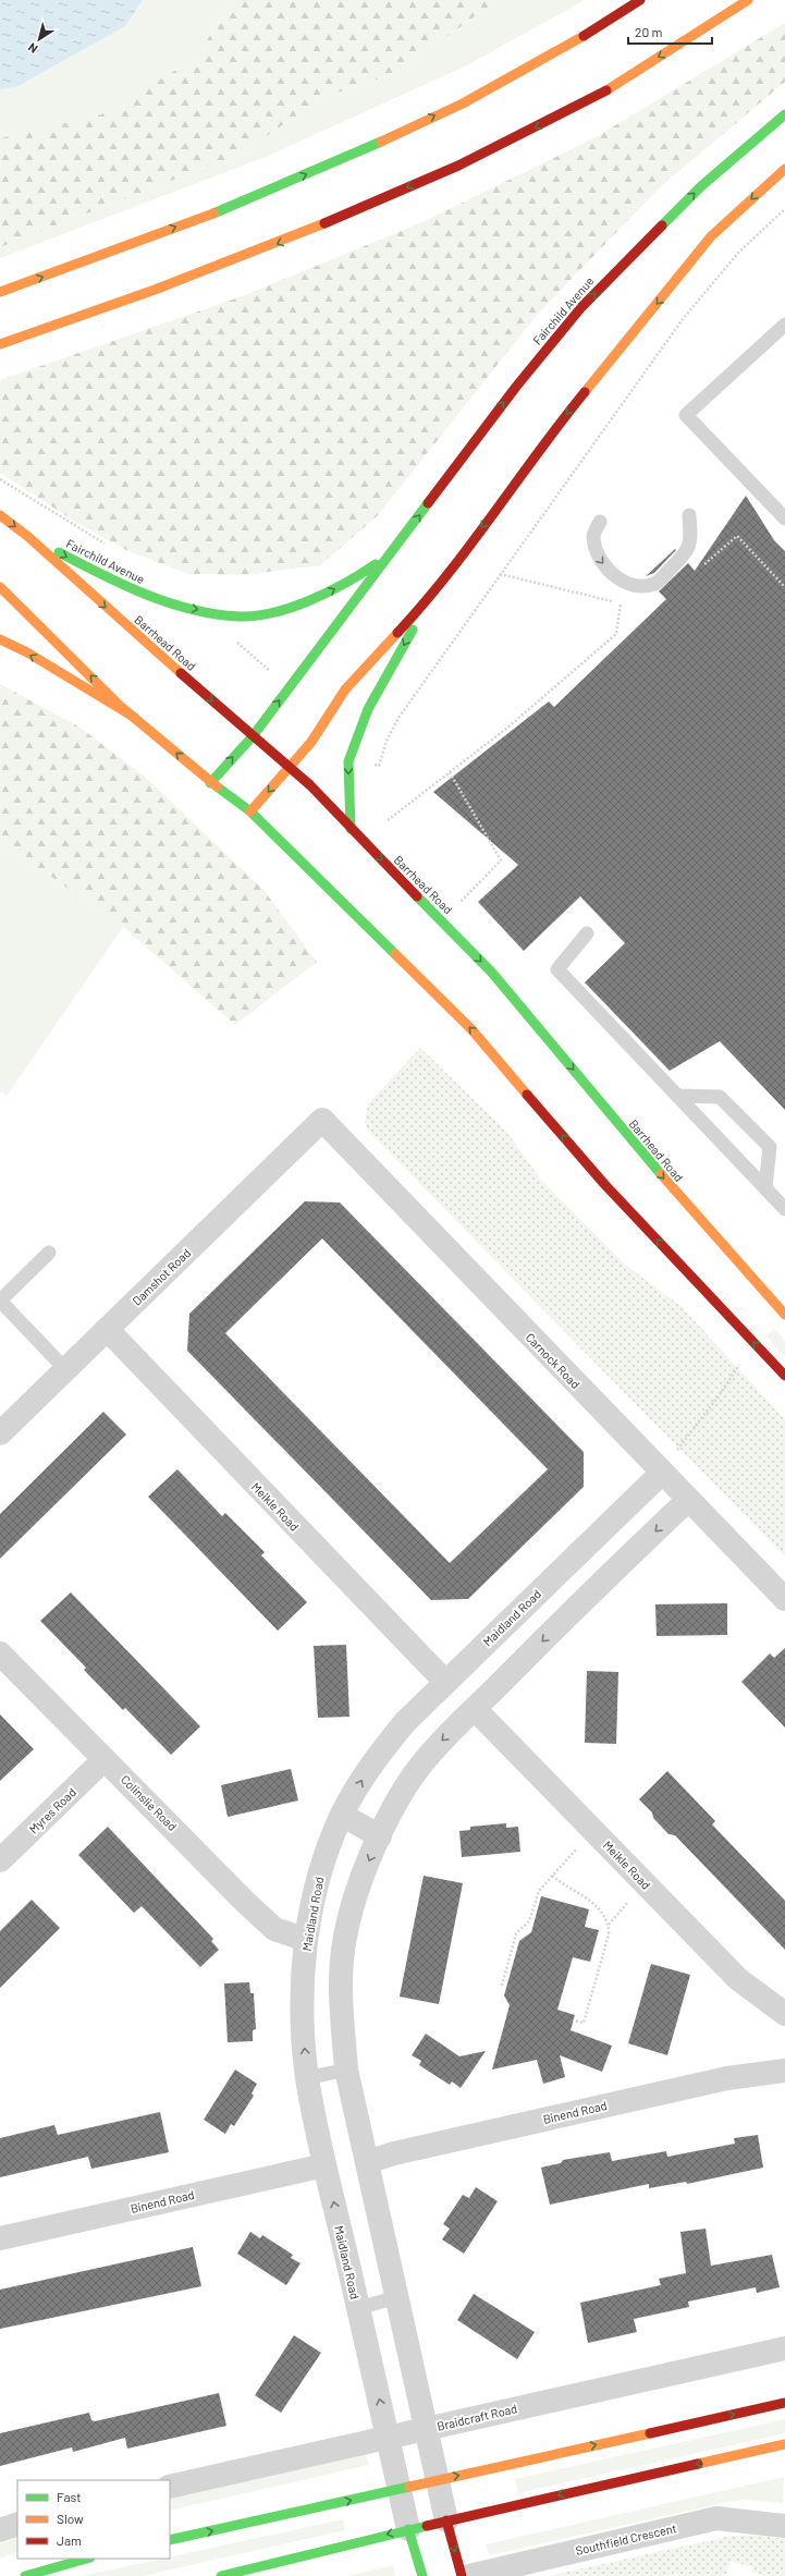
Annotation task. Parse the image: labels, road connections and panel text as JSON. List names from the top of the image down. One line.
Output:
{"streets":{"main road":["Fairchild Avenue","Barrhead Road"],"street":["Damshot Road","Carnock Road","Meikle Road","Maidland Road","Colinslie Road","Myres Road","Binend Road","Braidcraft Road","Southfield Crescent"]},"crossings":[["Fairchild Avenue","Barrhead Road"],["Damshot Road","Carnock Road"],["Damshot Road","Meikle Road"],["Carnock Road","Maidland Road"],["Meikle Road","Maidland Road"],["Maidland Road","Colinslie Road"],["Maidland Road","Binend Road"],["Maidland Road","Braidcraft Road"],["Colinslie Road","Myres Road"]],"legend":["Fast","Slow","Jam"],"scale_bar":"20 m","north":"bottom left"}
